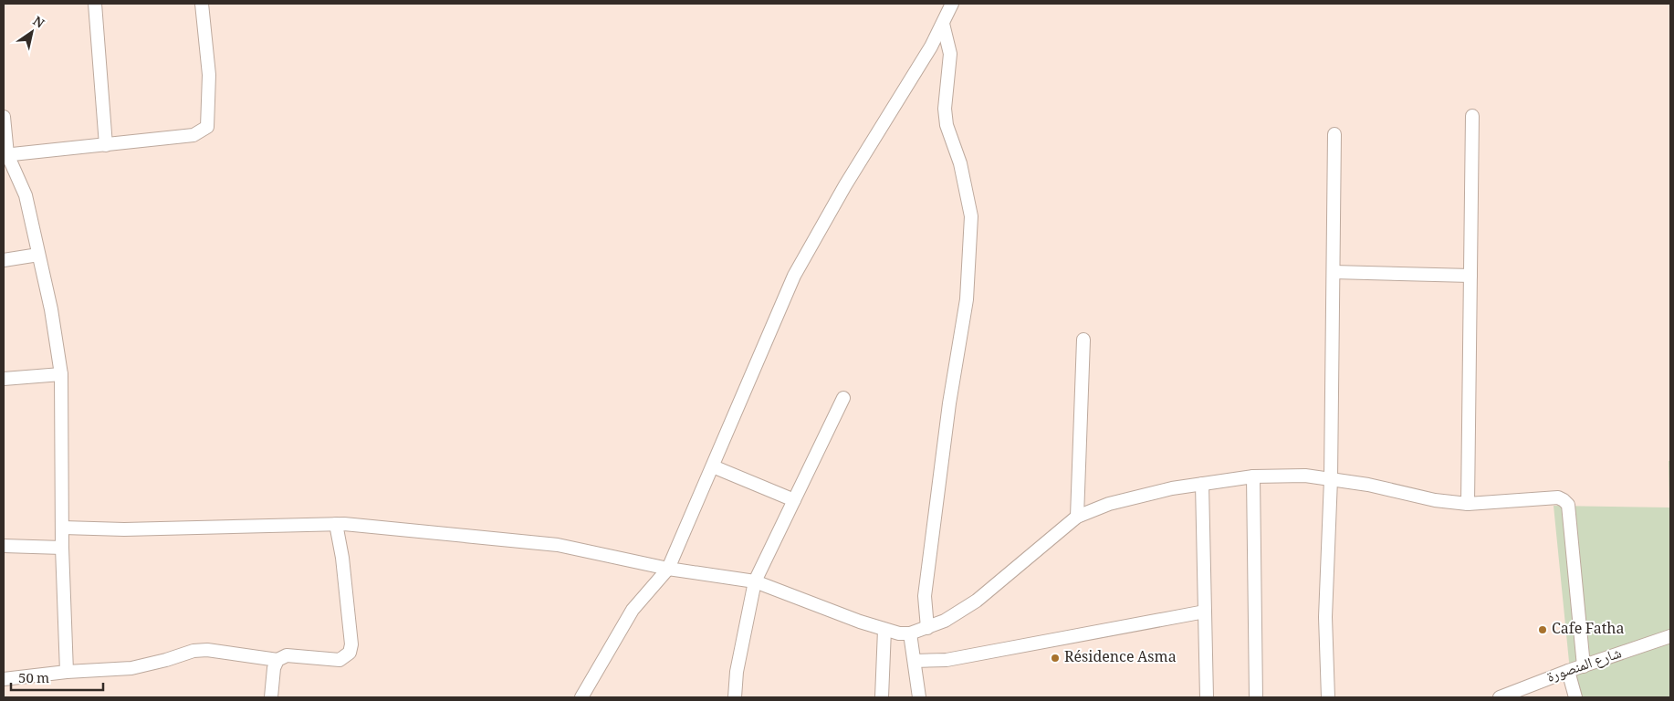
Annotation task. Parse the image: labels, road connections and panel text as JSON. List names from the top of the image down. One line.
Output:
{"streets":{"street":["شارع المنصورة"]},"places":["Cafe Fatha","Résidence Asma"],"scale_bar":"50 m","north":"top right"}
